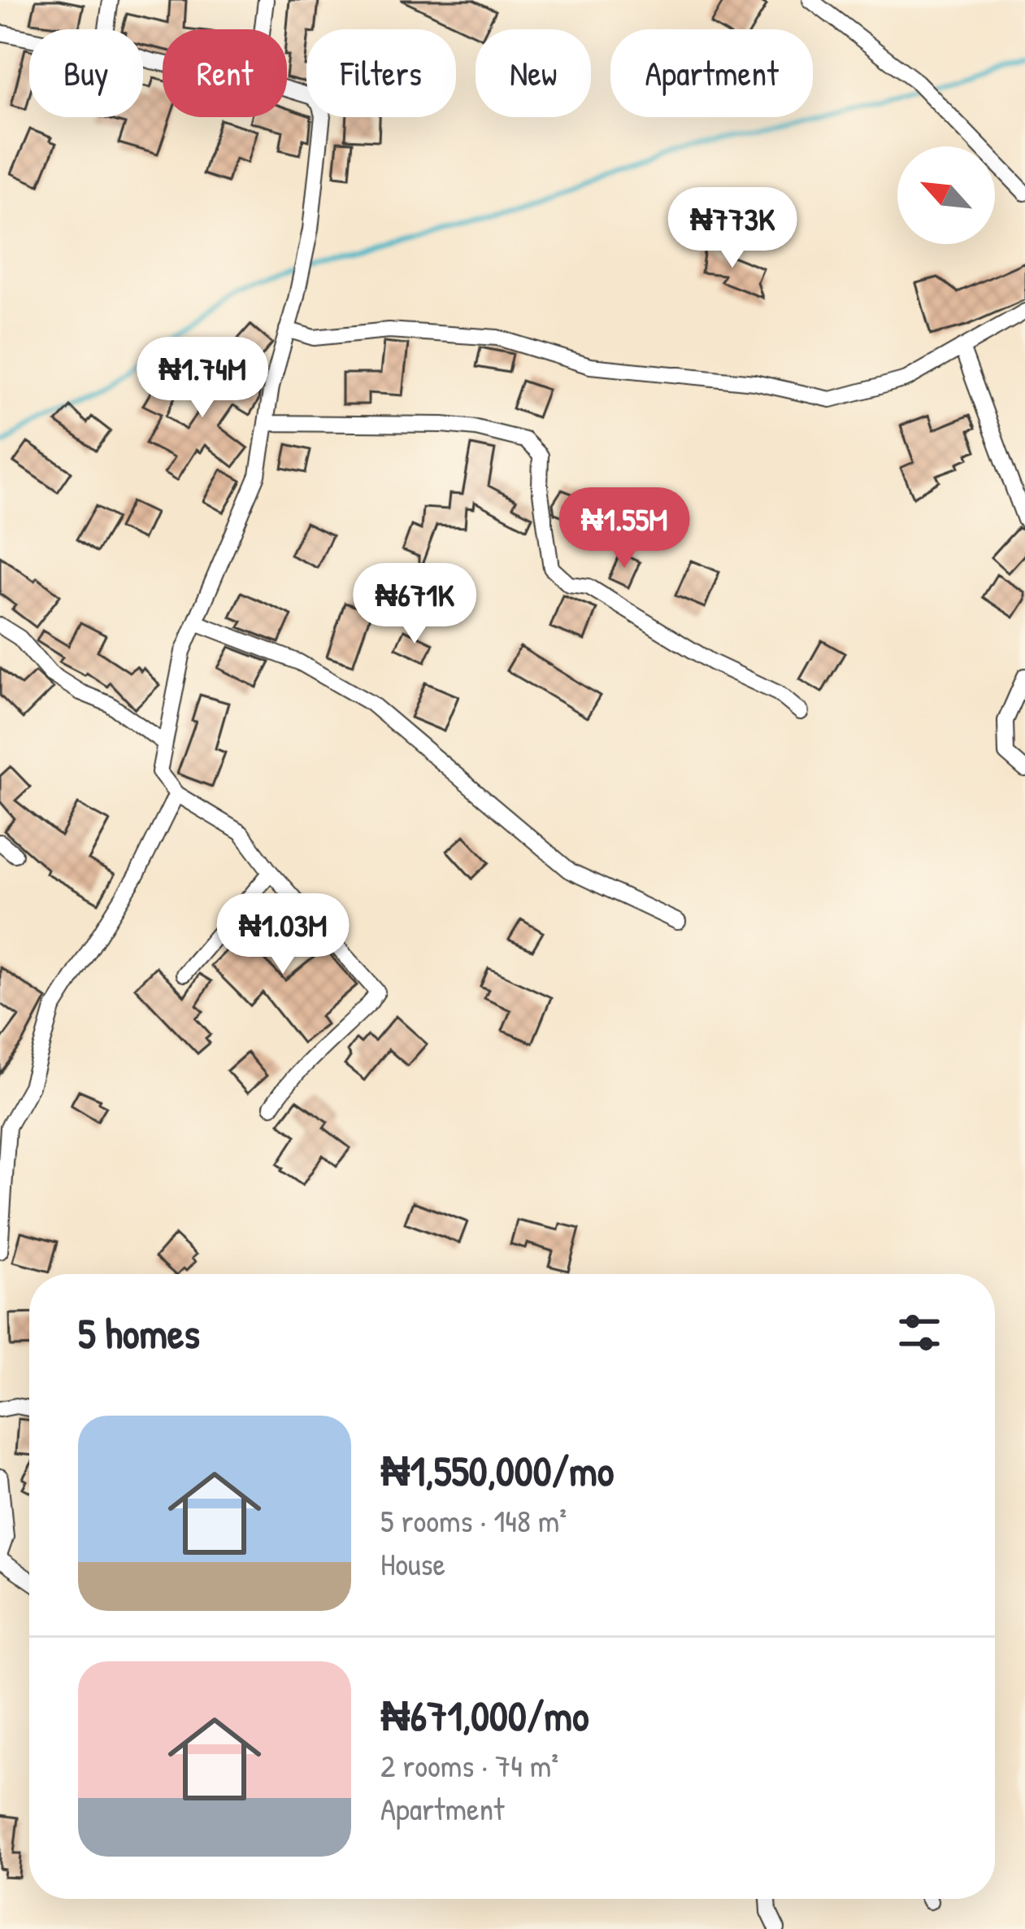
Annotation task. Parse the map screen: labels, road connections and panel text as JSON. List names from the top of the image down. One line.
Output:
{"north":"top left","page":{"chip":["Buy","Rent","Filters","New","Apartment"],"price":["₦773K","₦1.74M","₦1.55M","₦671K","₦1.03M"],"heading":"5 homes","list":[{"name":"₦1,550,000/mo","note":"5 rooms · 148 m² · House"},{"name":"₦671,000/mo","note":"2 rooms · 74 m² · Apartment"}]}}
